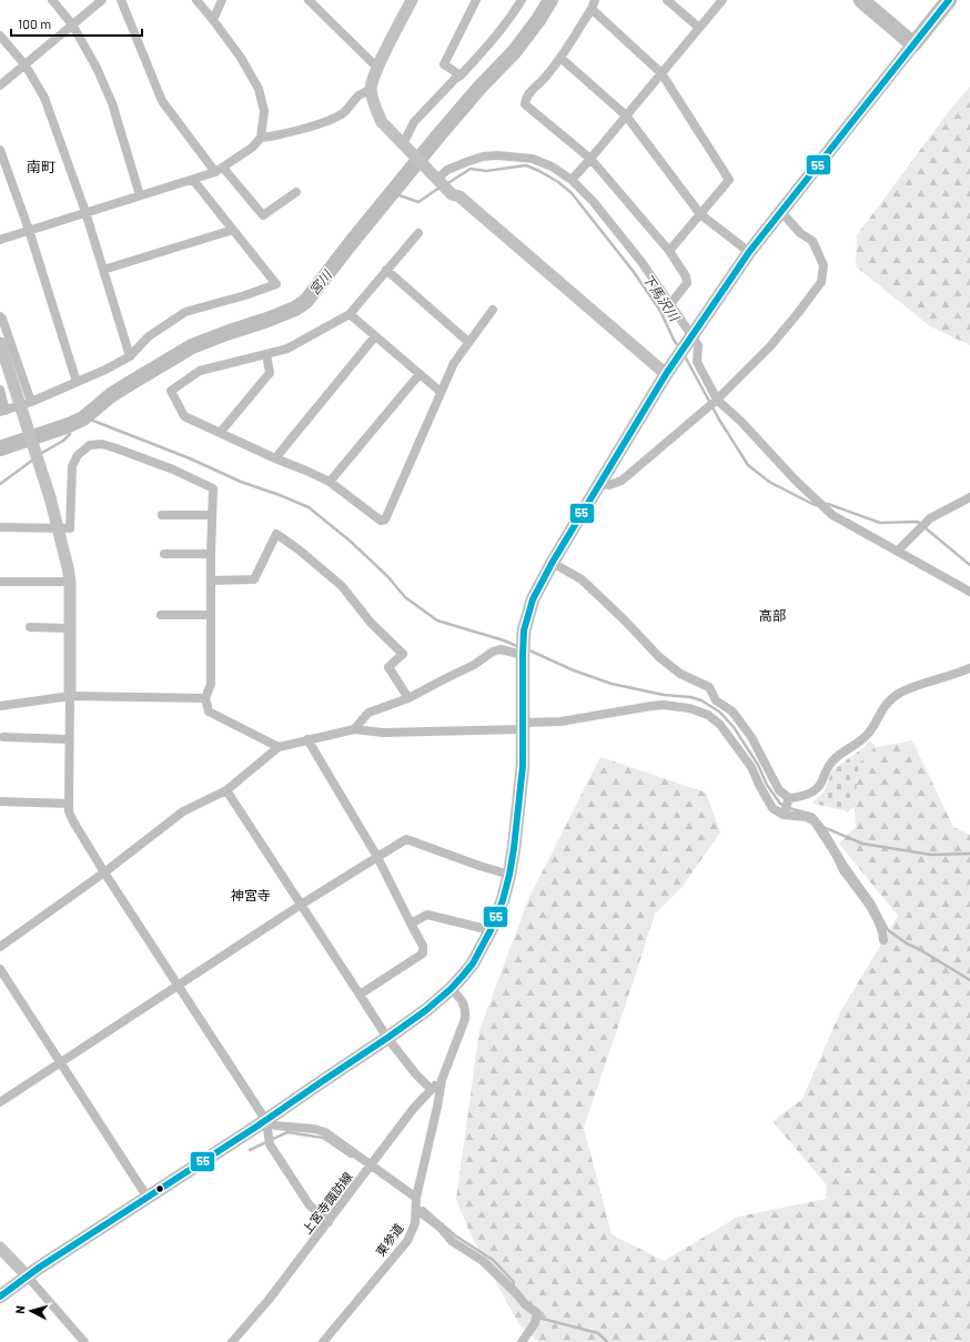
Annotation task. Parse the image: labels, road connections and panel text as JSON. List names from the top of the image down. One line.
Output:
{"streets":{"street":["上宮寺諏訪線","東参道"]},"crossings":[["上宮寺諏訪線","東参道"]],"districts":["南町","高部","神宮寺"],"water":["宮川","下馬沢川"],"lines":["transit line 55"],"scale_bar":"100 m","north":"left"}
